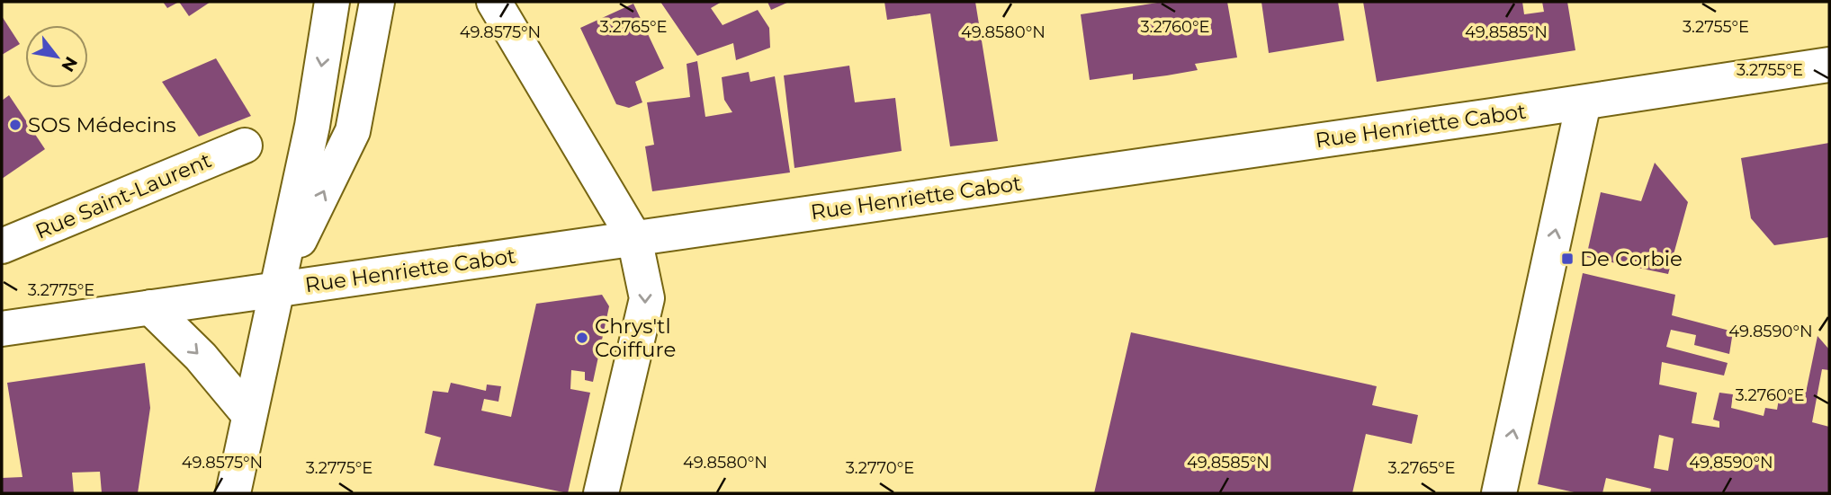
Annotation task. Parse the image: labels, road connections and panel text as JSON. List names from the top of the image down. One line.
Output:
{"streets":{"street":["Rue Henriette Cabot","Rue Saint-Laurent"]},"places":{"other":["SOS Médecins","Chrys'tl Coiffure"],"transit":["De Corbie"]},"north":"bottom right","coordinates":["3.2765°E","3.2760°E","3.2755°E","49.8580°N","49.8575°N","49.8585°N","3.2775°E","49.8590°N","3.2770°E"]}
